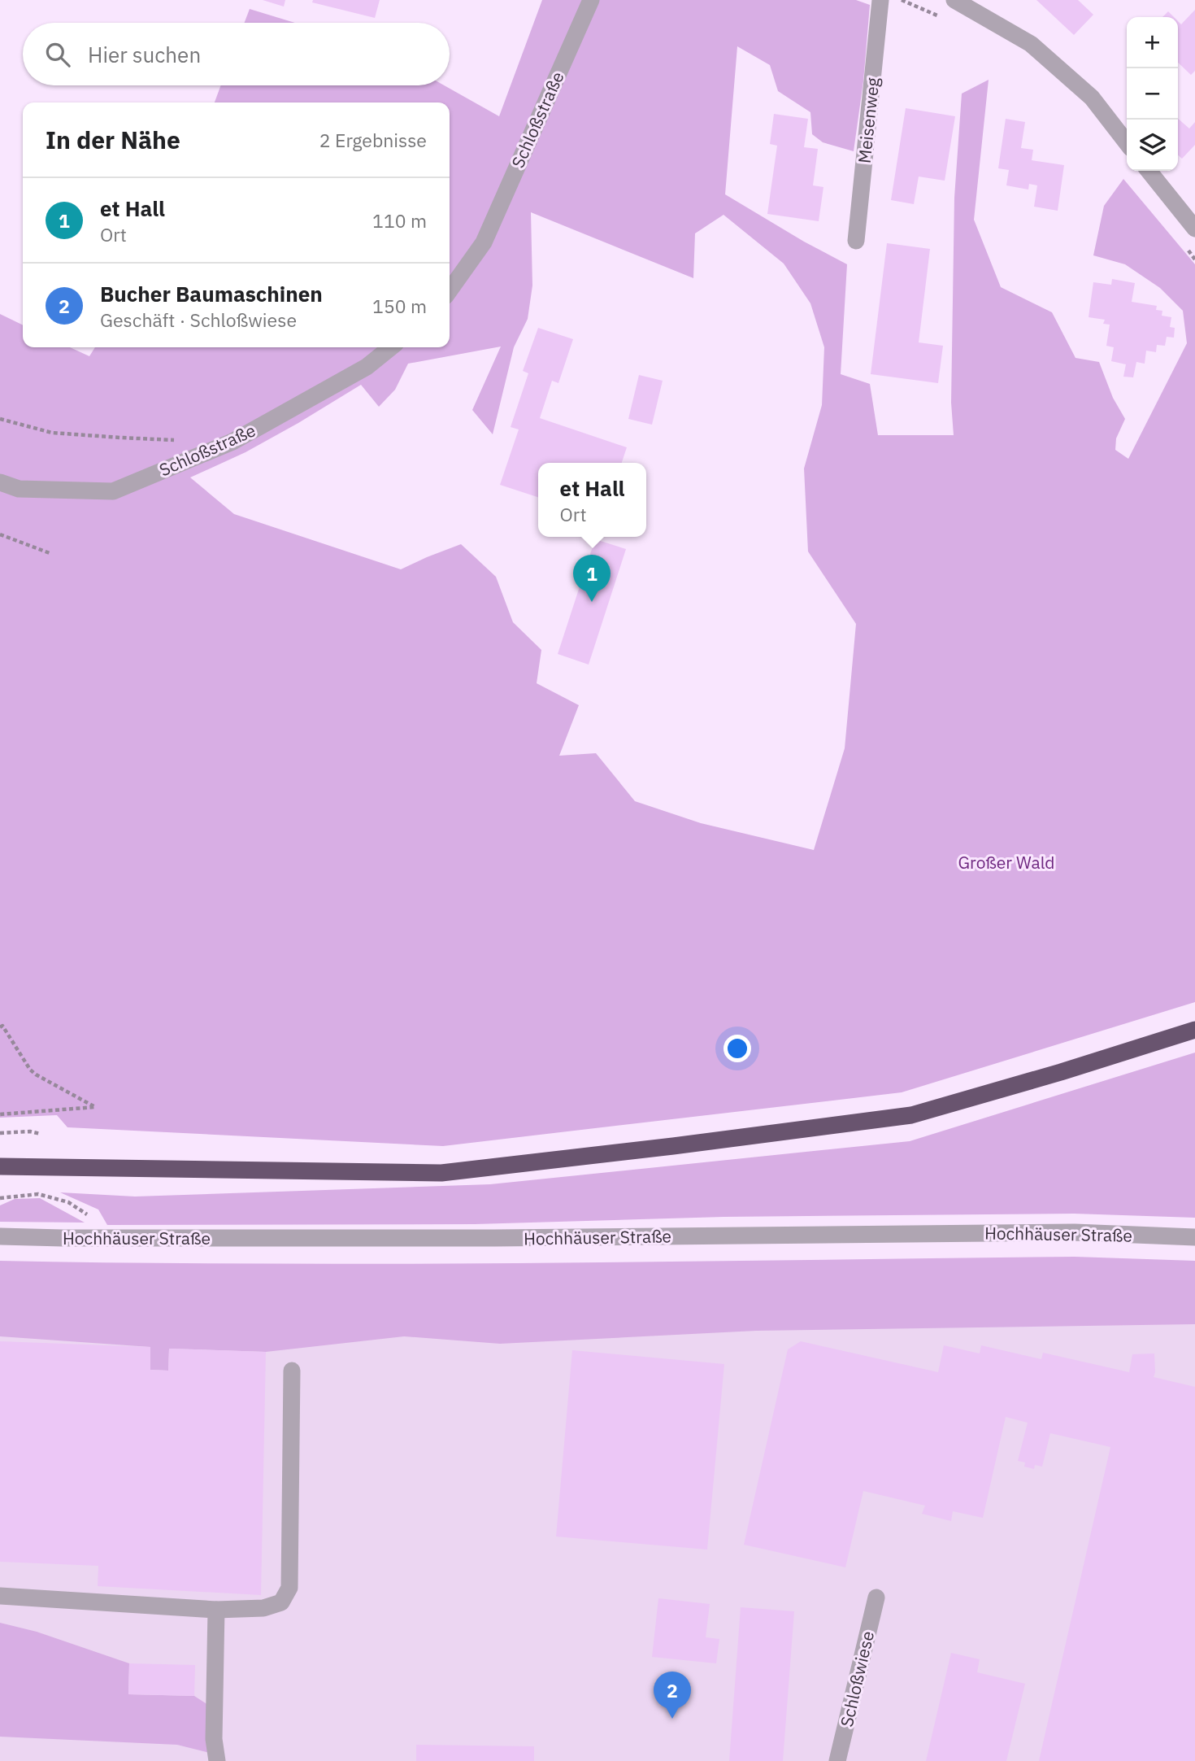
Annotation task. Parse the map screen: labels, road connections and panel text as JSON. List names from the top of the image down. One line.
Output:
{"streets":{"street":["Schloßstraße","Meisenweg","Hochhäuser Straße","Schloßwiese"]},"parks":["Großer Wald"],"page":{"map_buttons":["+","−"],"search":"Hier suchen","heading":["In der Nähe","2 Ergebnisse"],"list":[{"mark":"1","name":"et Hall","note":"Ort","value":"110 m"},{"mark":"2","name":"Bucher Baumaschinen","note":"Geschäft · Schloßwiese","value":"150 m"}],"popup":["et Hall","Ort"],"pins":["1","2"]}}
